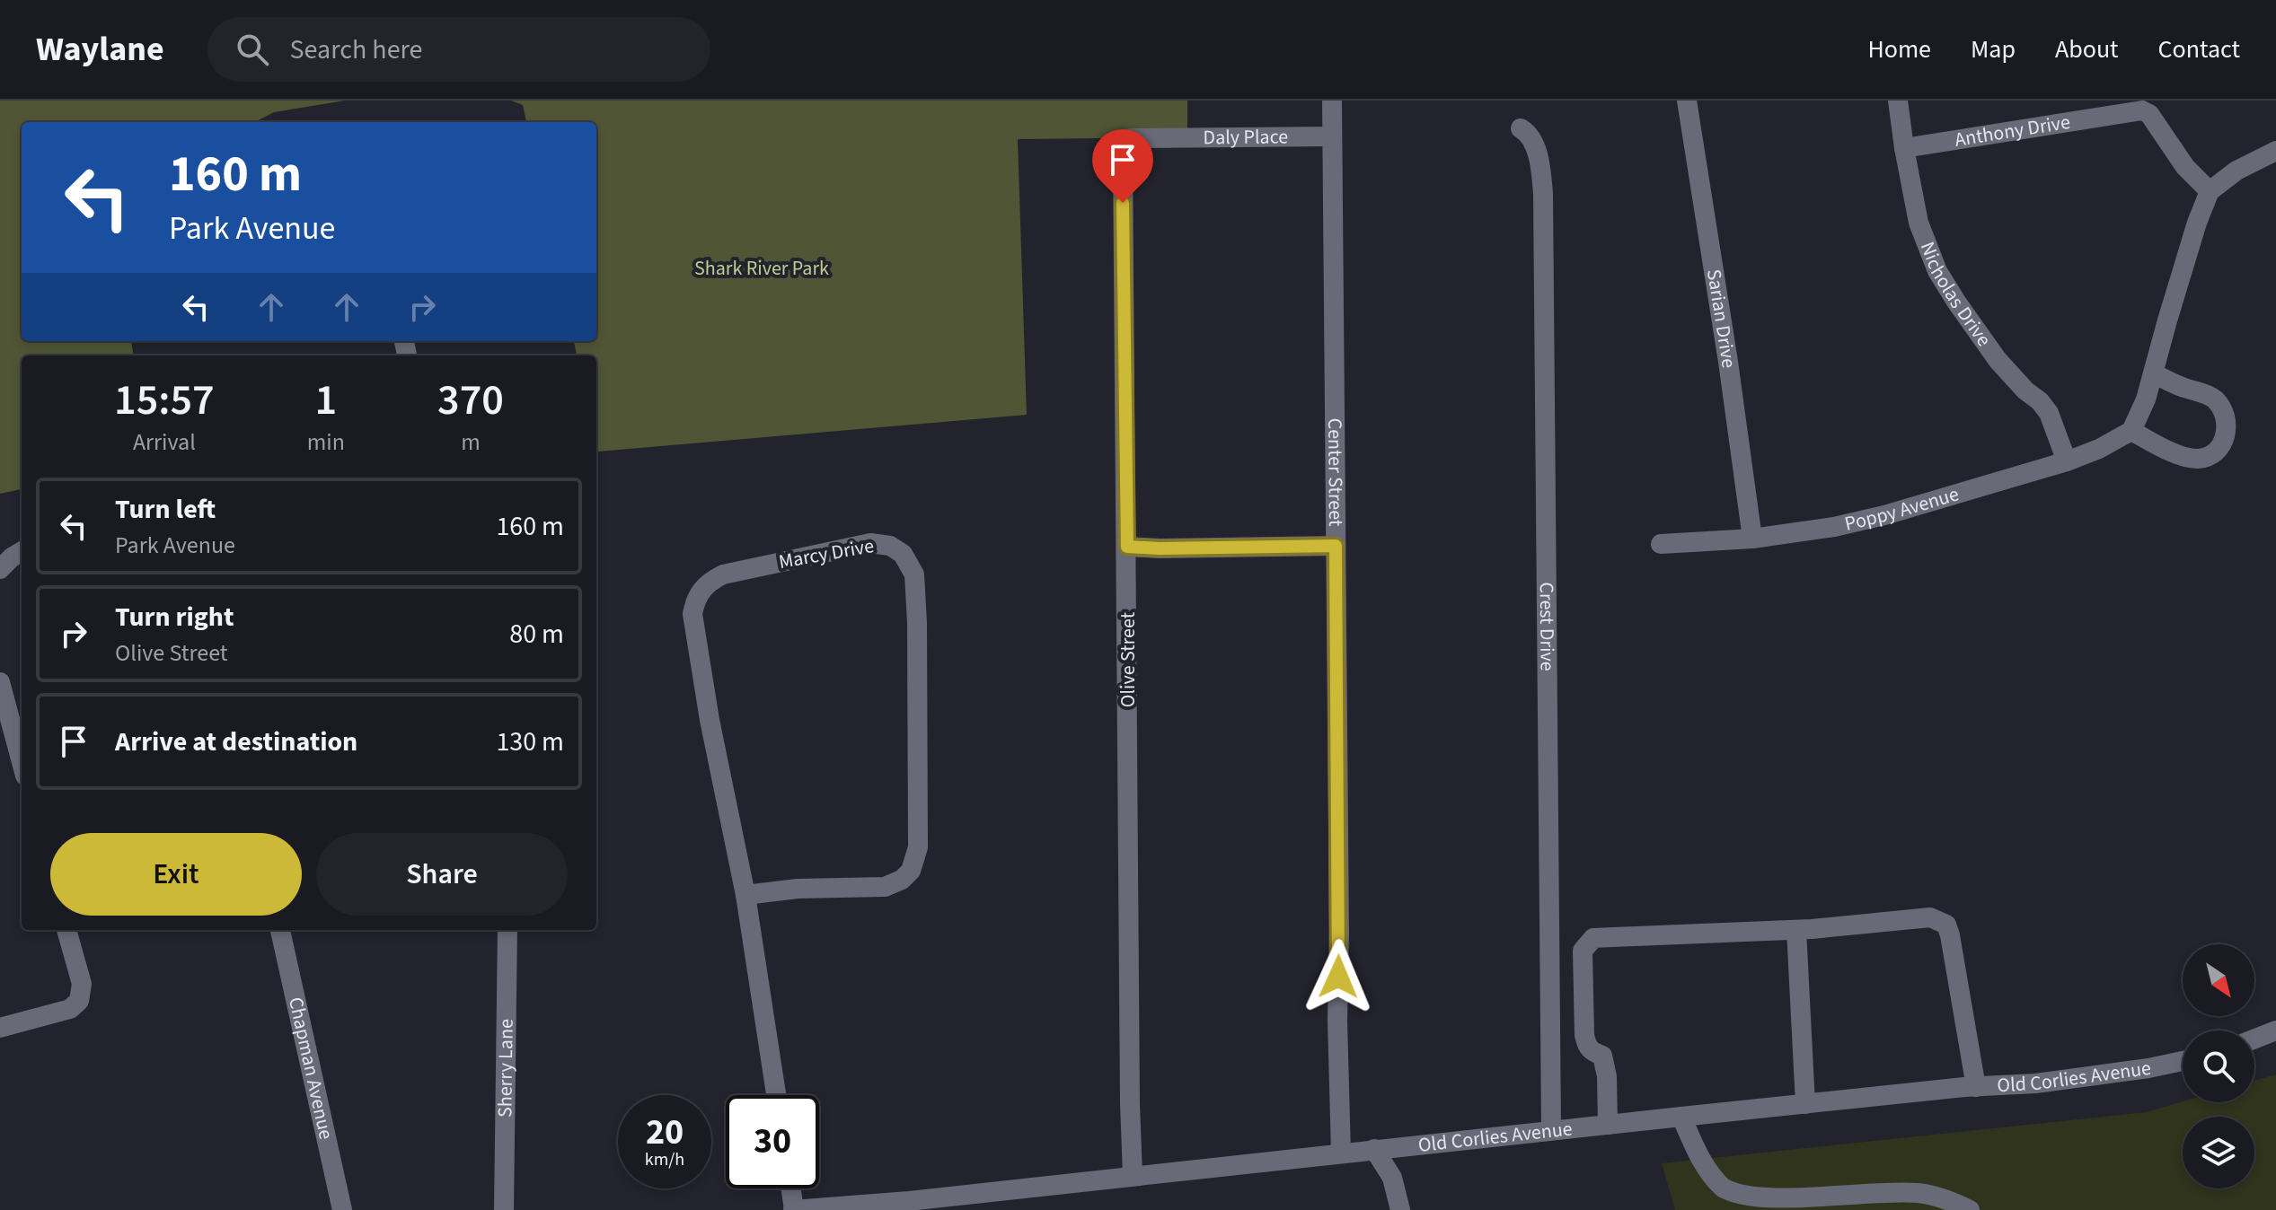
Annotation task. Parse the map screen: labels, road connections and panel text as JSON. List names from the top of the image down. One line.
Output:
{"streets":{"street":["Anthony Drive","Daly Place","Nicholas Drive","Sarian Drive","Center Street","Poppy Avenue","Marcy Drive","Crest Drive","Olive Street","Chapman Avenue","Sherry Lane","Old Corlies Avenue"]},"crossings":[["Anthony Drive","Nicholas Drive"],["Daly Place","Center Street"],["Daly Place","Olive Street"],["Nicholas Drive","Poppy Avenue"],["Sarian Drive","Poppy Avenue"],["Center Street","Old Corlies Avenue"],["Crest Drive","Old Corlies Avenue"],["Olive Street","Old Corlies Avenue"]],"parks":["Shark River Park"],"north":"bottom right","page":{"header":"Waylane","search":"Search here","nav":["Home","Map","About","Contact"],"turn":["160 m","Park Avenue"],"eta":["15:57","Arrival","1","min","370","m"],"list":[{"name":"Turn left","note":"Park Avenue","value":"160 m"},{"name":"Turn right","note":"Olive Street","value":"80 m"},{"name":"Arrive at destination","value":"130 m"}],"buttons":["Exit","Share"],"speed":"20 km/h","limit":"30"}}
